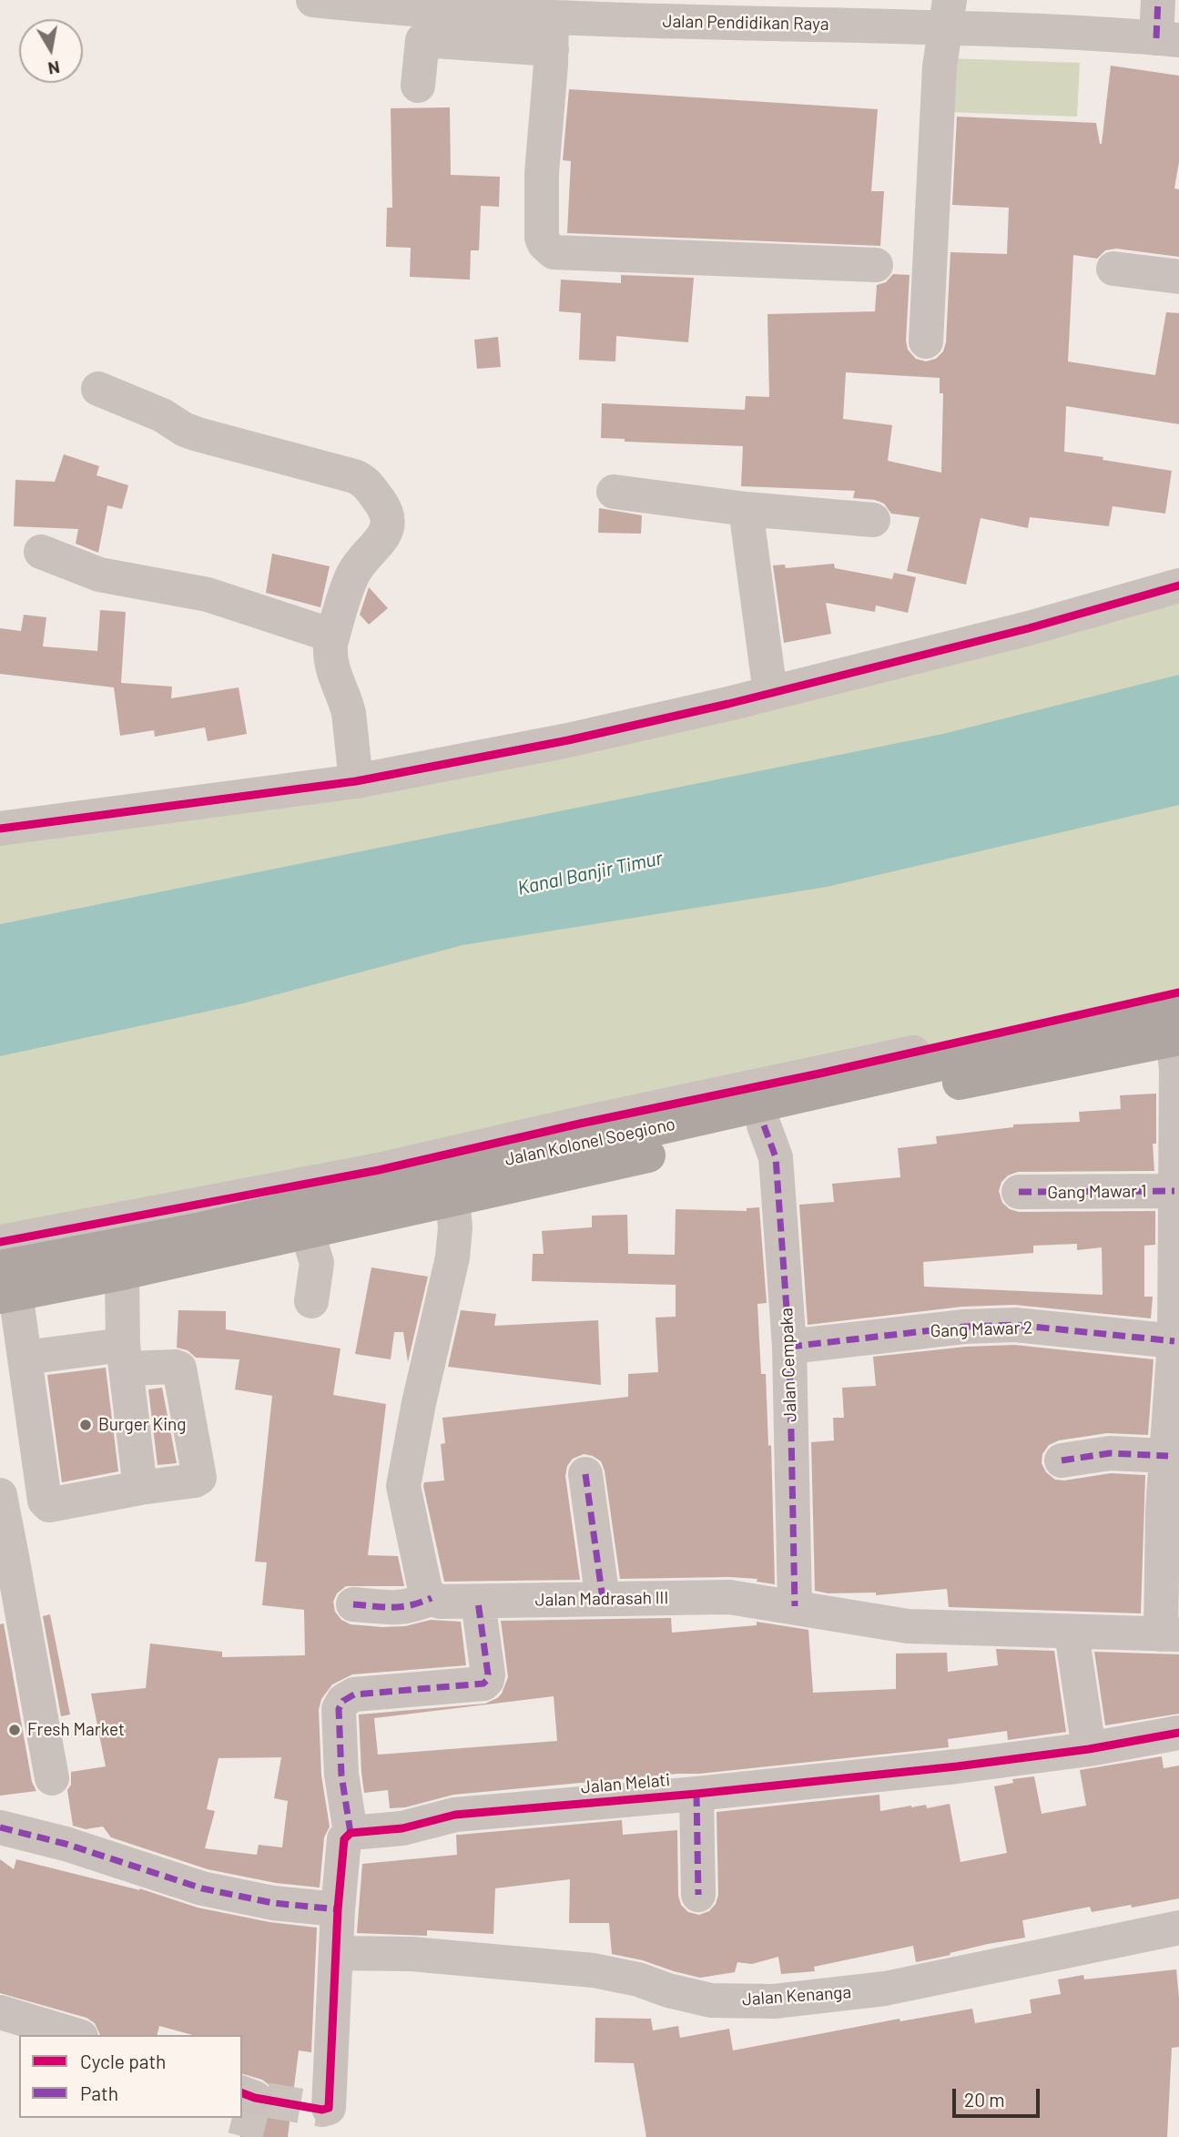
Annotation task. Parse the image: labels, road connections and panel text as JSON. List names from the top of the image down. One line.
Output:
{"streets":{"main road":["Jalan Kolonel Soegiono"],"street":["Jalan Pendidikan Raya","Gang Mawar 1","Gang Mawar 2","Jalan Cempaka","Jalan Madrasah III","Jalan Melati","Jalan Kenanga"]},"crossings":[["Jalan Kolonel Soegiono","Jalan Cempaka"],["Gang Mawar 2","Jalan Cempaka"],["Jalan Cempaka","Jalan Madrasah III"]],"water":["Kanal Banjir Timur"],"places":["Burger King","Fresh Market"],"legend":["Cycle path","Path"],"scale_bar":"20 m","north":"bottom"}
